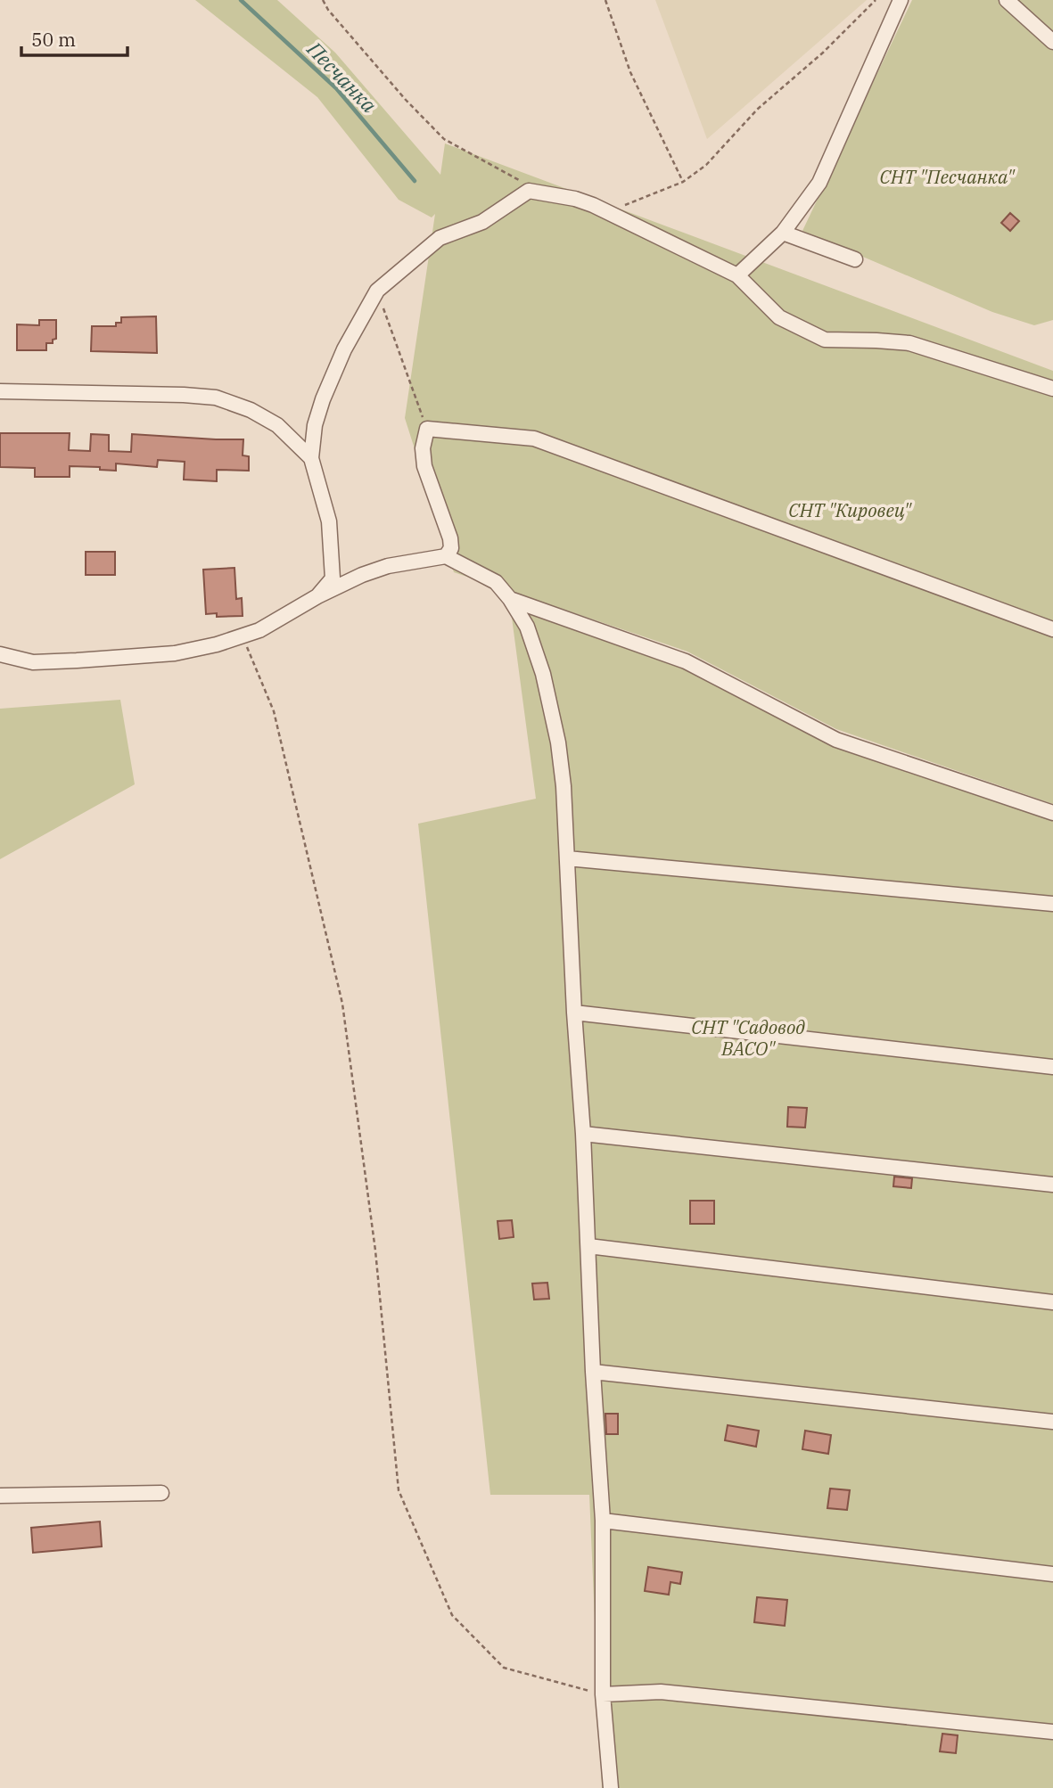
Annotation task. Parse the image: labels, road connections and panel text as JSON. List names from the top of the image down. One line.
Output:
{"water":["Песчанка"],"parks":["СНТ \"Песчанка\"","СНТ \"Кировец\"","СНТ \"Садовод ВАСО\""],"scale_bar":"50 m"}
